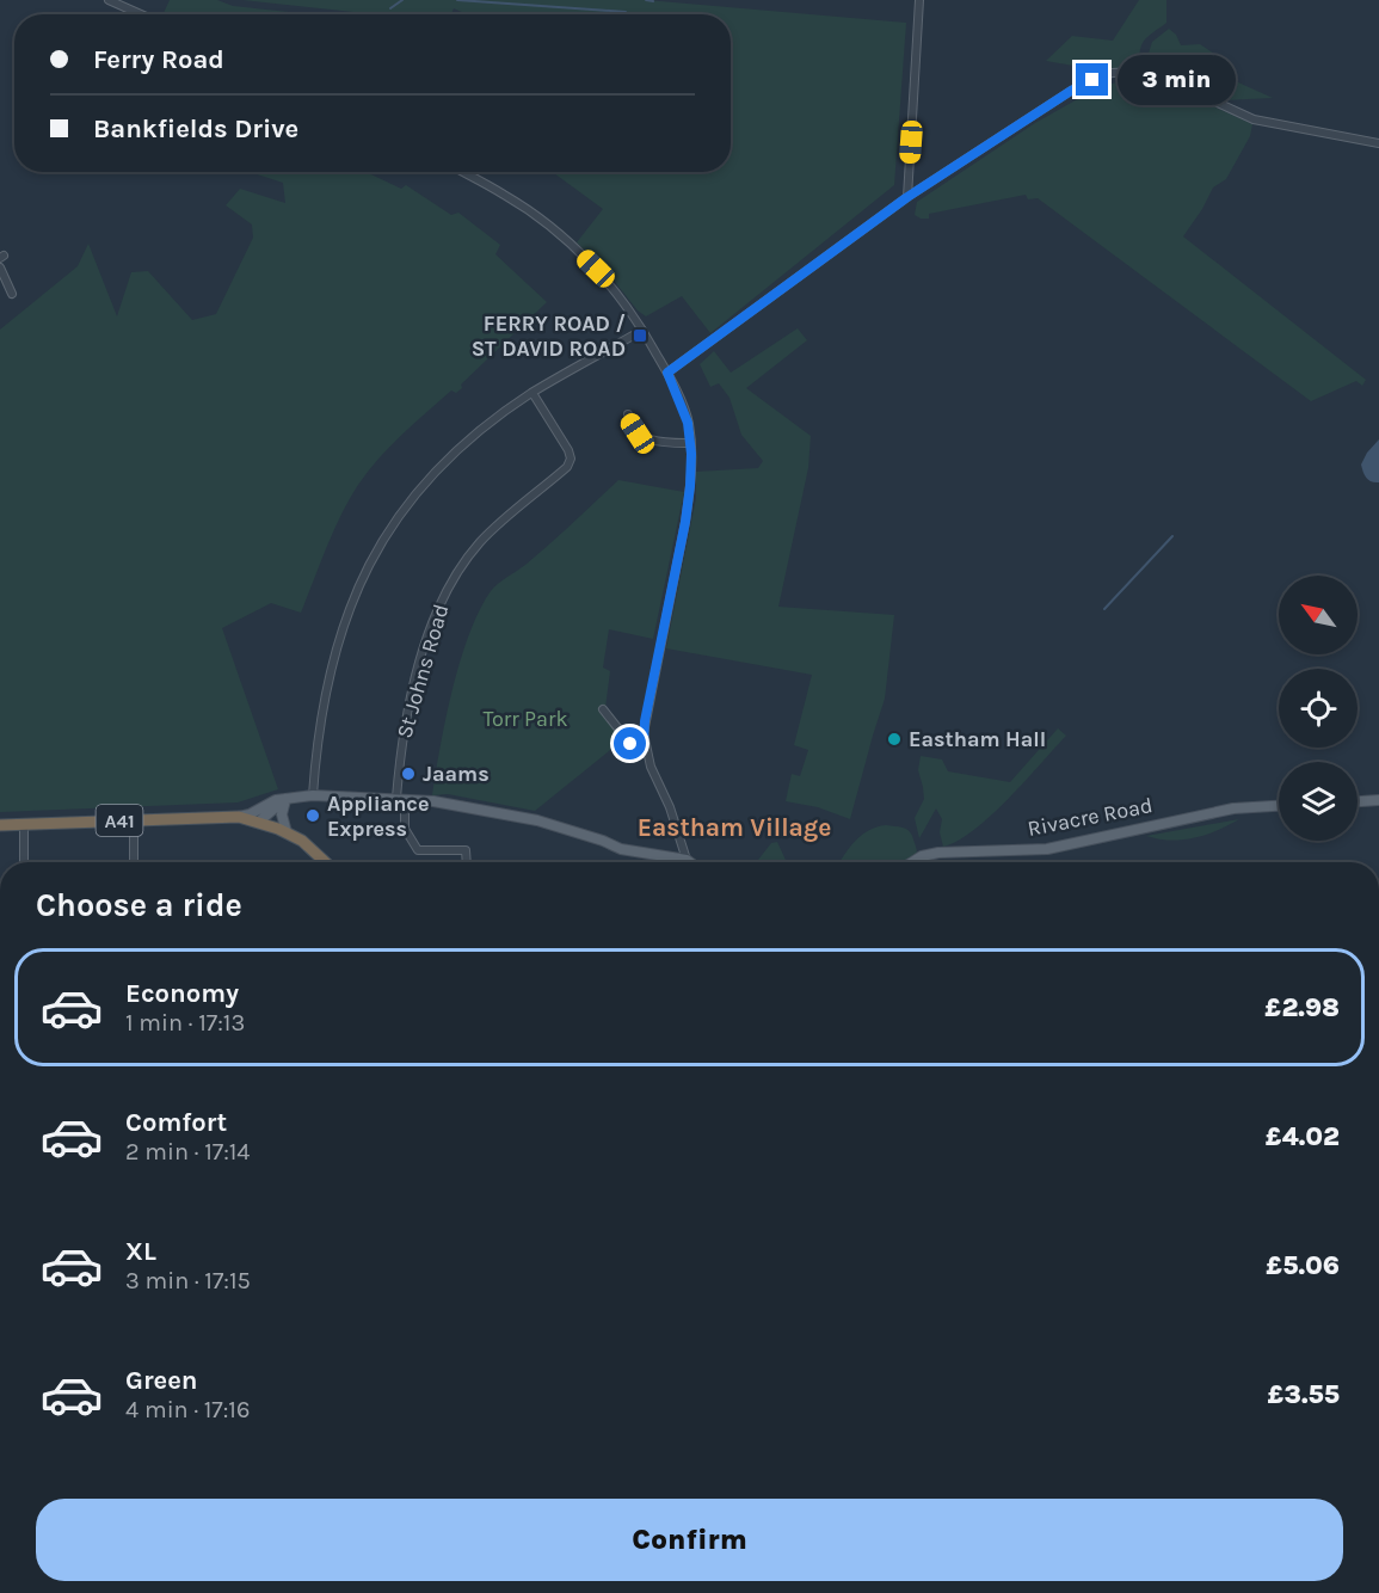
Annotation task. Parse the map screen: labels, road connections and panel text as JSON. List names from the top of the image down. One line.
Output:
{"streets":{"highway":["A41"],"main road":["Rivacre Road"],"street":["St Johns Road"]},"districts":["Eastham Village"],"parks":["Torr Park"],"places":{"transit":["FERRY ROAD / ST DAVID ROAD"],"other":["Eastham Hall","Jaams","Appliance Express"]},"north":"top left","page":{"banner":["Ferry Road","Bankfields Drive"],"bubble":"3 min","heading":"Choose a ride","list":[{"name":"Economy","note":"1 min · 17:13","value":"£2.98"},{"name":"Comfort","note":"2 min · 17:14","value":"£4.02"},{"name":"XL","note":"3 min · 17:15","value":"£5.06"},{"name":"Green","note":"4 min · 17:16","value":"£3.55"}],"buttons":"Confirm"}}
